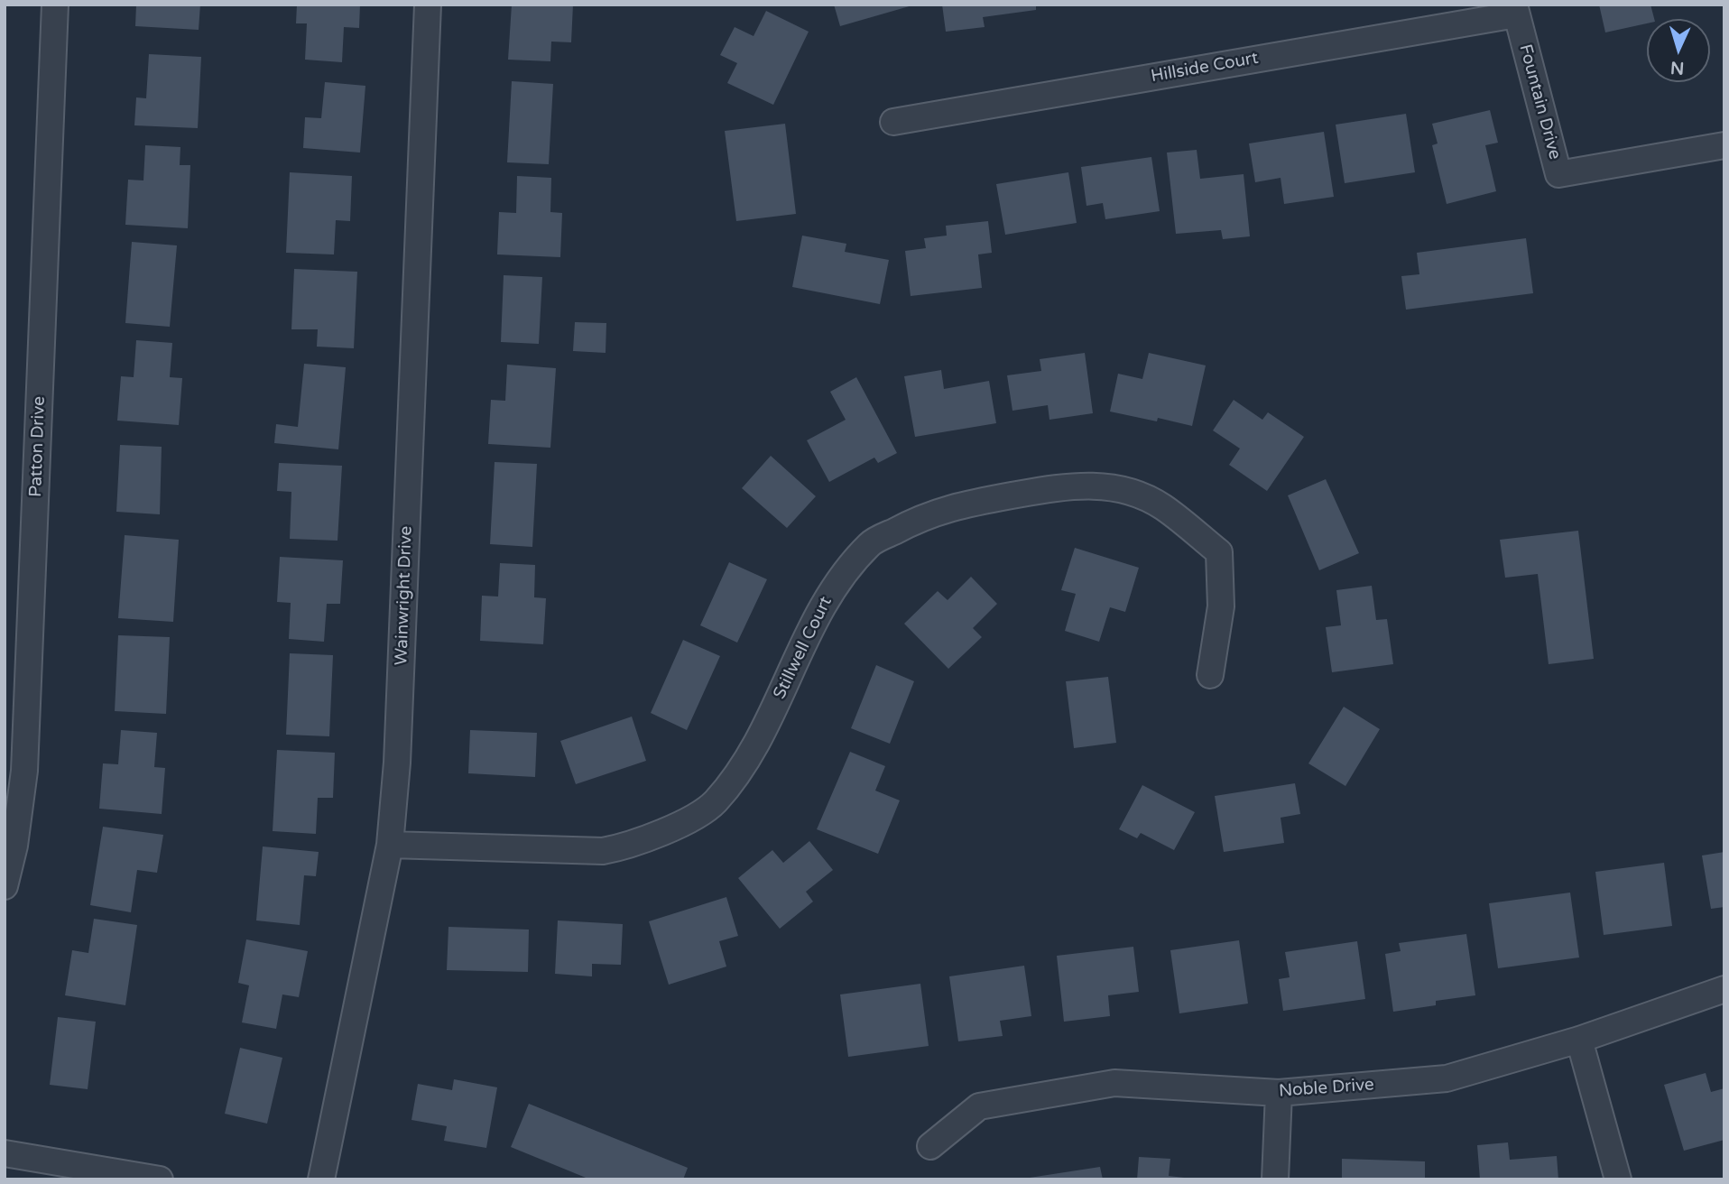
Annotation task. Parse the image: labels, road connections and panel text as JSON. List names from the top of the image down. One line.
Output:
{"streets":{"street":["Hillside Court","Fountain Drive","Patton Drive","Wainwright Drive","Stillwell Court","Noble Drive"]},"crossings":[["Hillside Court","Fountain Drive"],["Wainwright Drive","Stillwell Court"]],"north":"bottom"}
